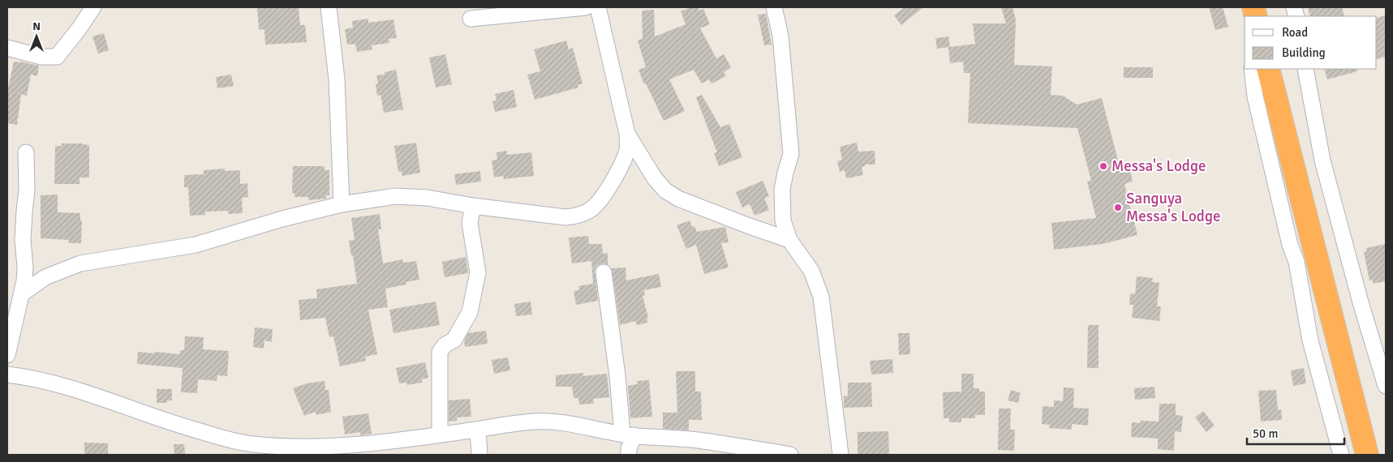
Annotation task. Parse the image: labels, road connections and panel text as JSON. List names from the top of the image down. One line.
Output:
{"places":["Messa's Lodge","Sanguya Messa's Lodge"],"legend":["Road","Building"],"scale_bar":"50 m","north":"top"}
